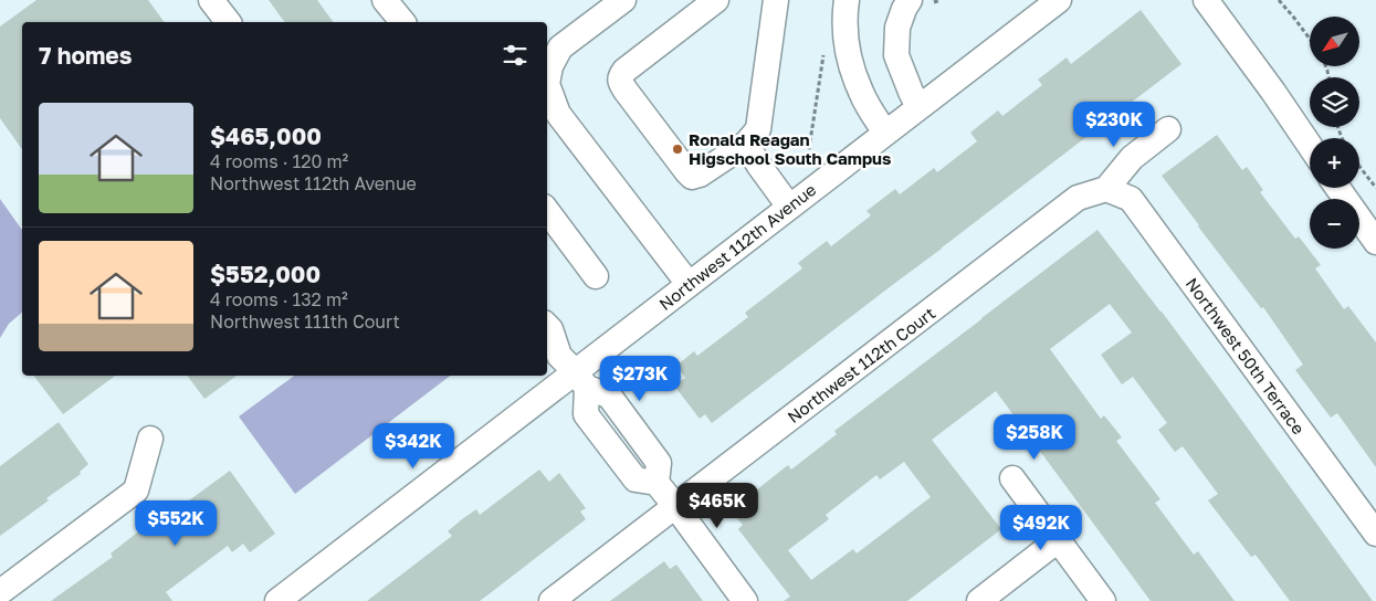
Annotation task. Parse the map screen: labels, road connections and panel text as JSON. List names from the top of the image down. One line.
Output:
{"streets":{"street":["Northwest 112th Avenue","Northwest 50th Terrace","Northwest 112th Court"]},"crossings":[["Northwest 50th Terrace","Northwest 112th Court"]],"places":["Ronald Reagan Higschool South Campus"],"north":"bottom left","page":{"map_buttons":["+","−"],"heading":"7 homes","list":[{"name":"$465,000","note":"4 rooms · 120 m² · Northwest 112th Avenue"},{"name":"$552,000","note":"4 rooms · 132 m² · Northwest 111th Court"}],"price":["$230K","$273K","$258K","$342K","$465K","$552K","$492K"]}}
